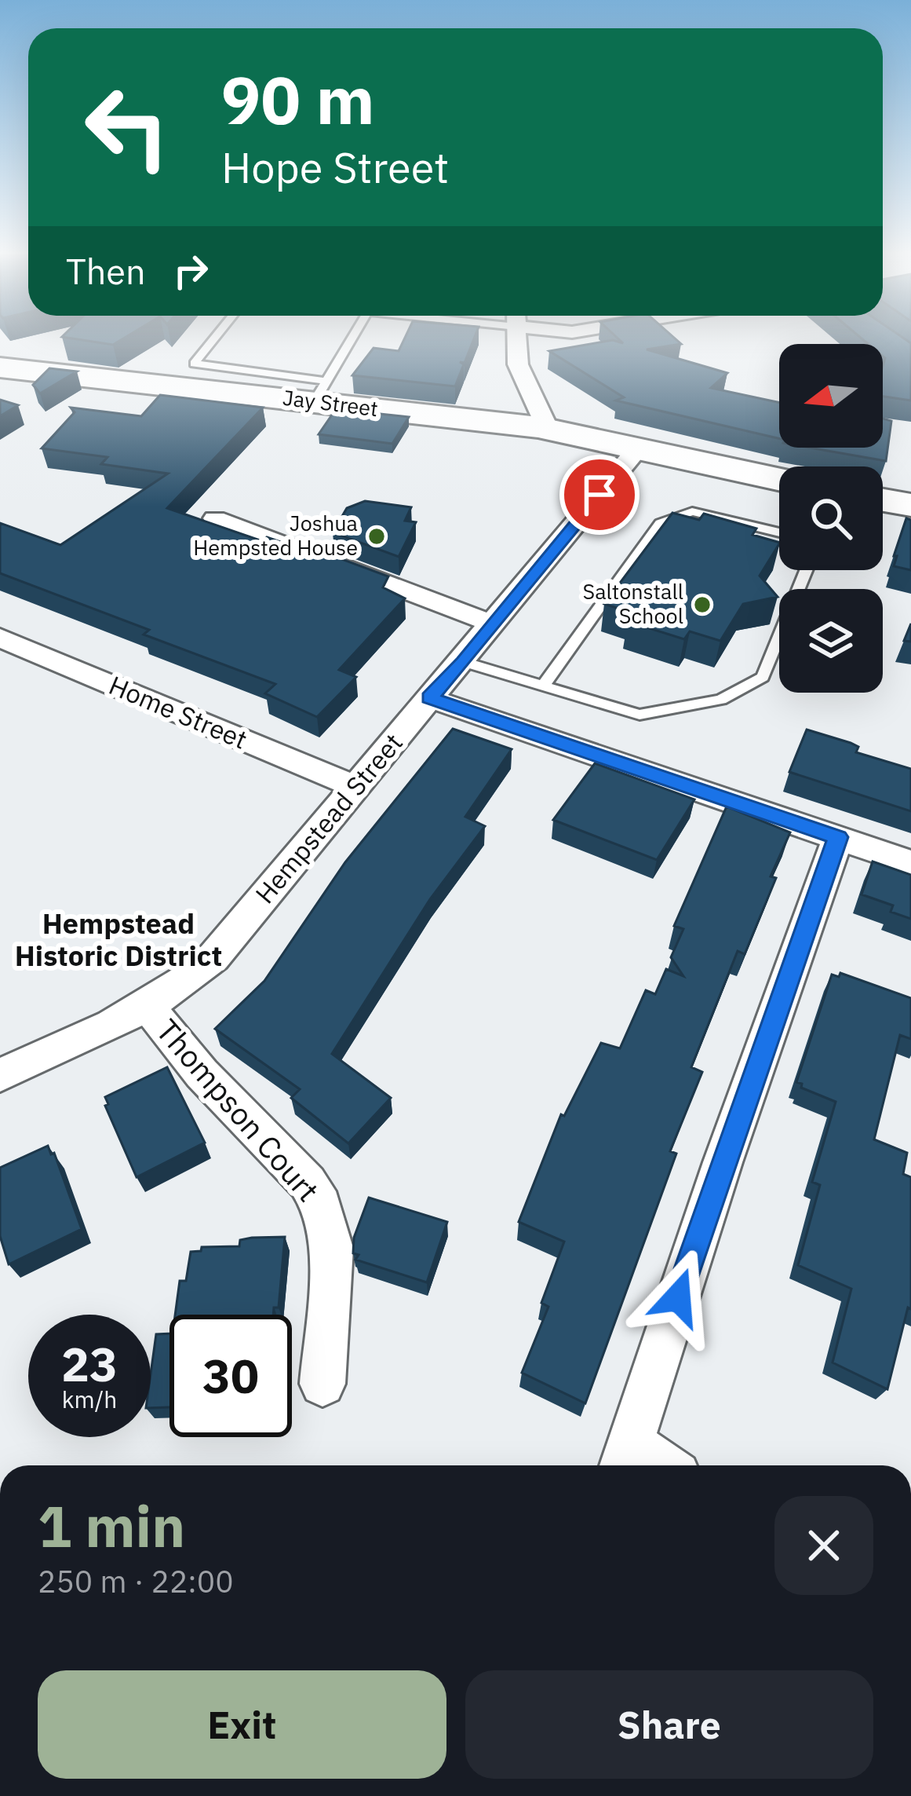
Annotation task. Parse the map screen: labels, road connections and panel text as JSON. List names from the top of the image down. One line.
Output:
{"streets":{"main road":["Jay Street"],"street":["Home Street","Hempstead Street","Thompson Court"]},"crossings":[["Jay Street","Hempstead Street"],["Home Street","Hempstead Street"],["Hempstead Street","Thompson Court"]],"districts":["Hempstead Historic District"],"places":["Joshua Hempsted House","Saltonstall School"],"north":"left","page":{"turn":["90 m","Hope Street"],"then":"Then","speed":"23 km/h","limit":"30","heading":["1 min","250 m · 22:00"],"buttons":["Exit","Share"]}}
